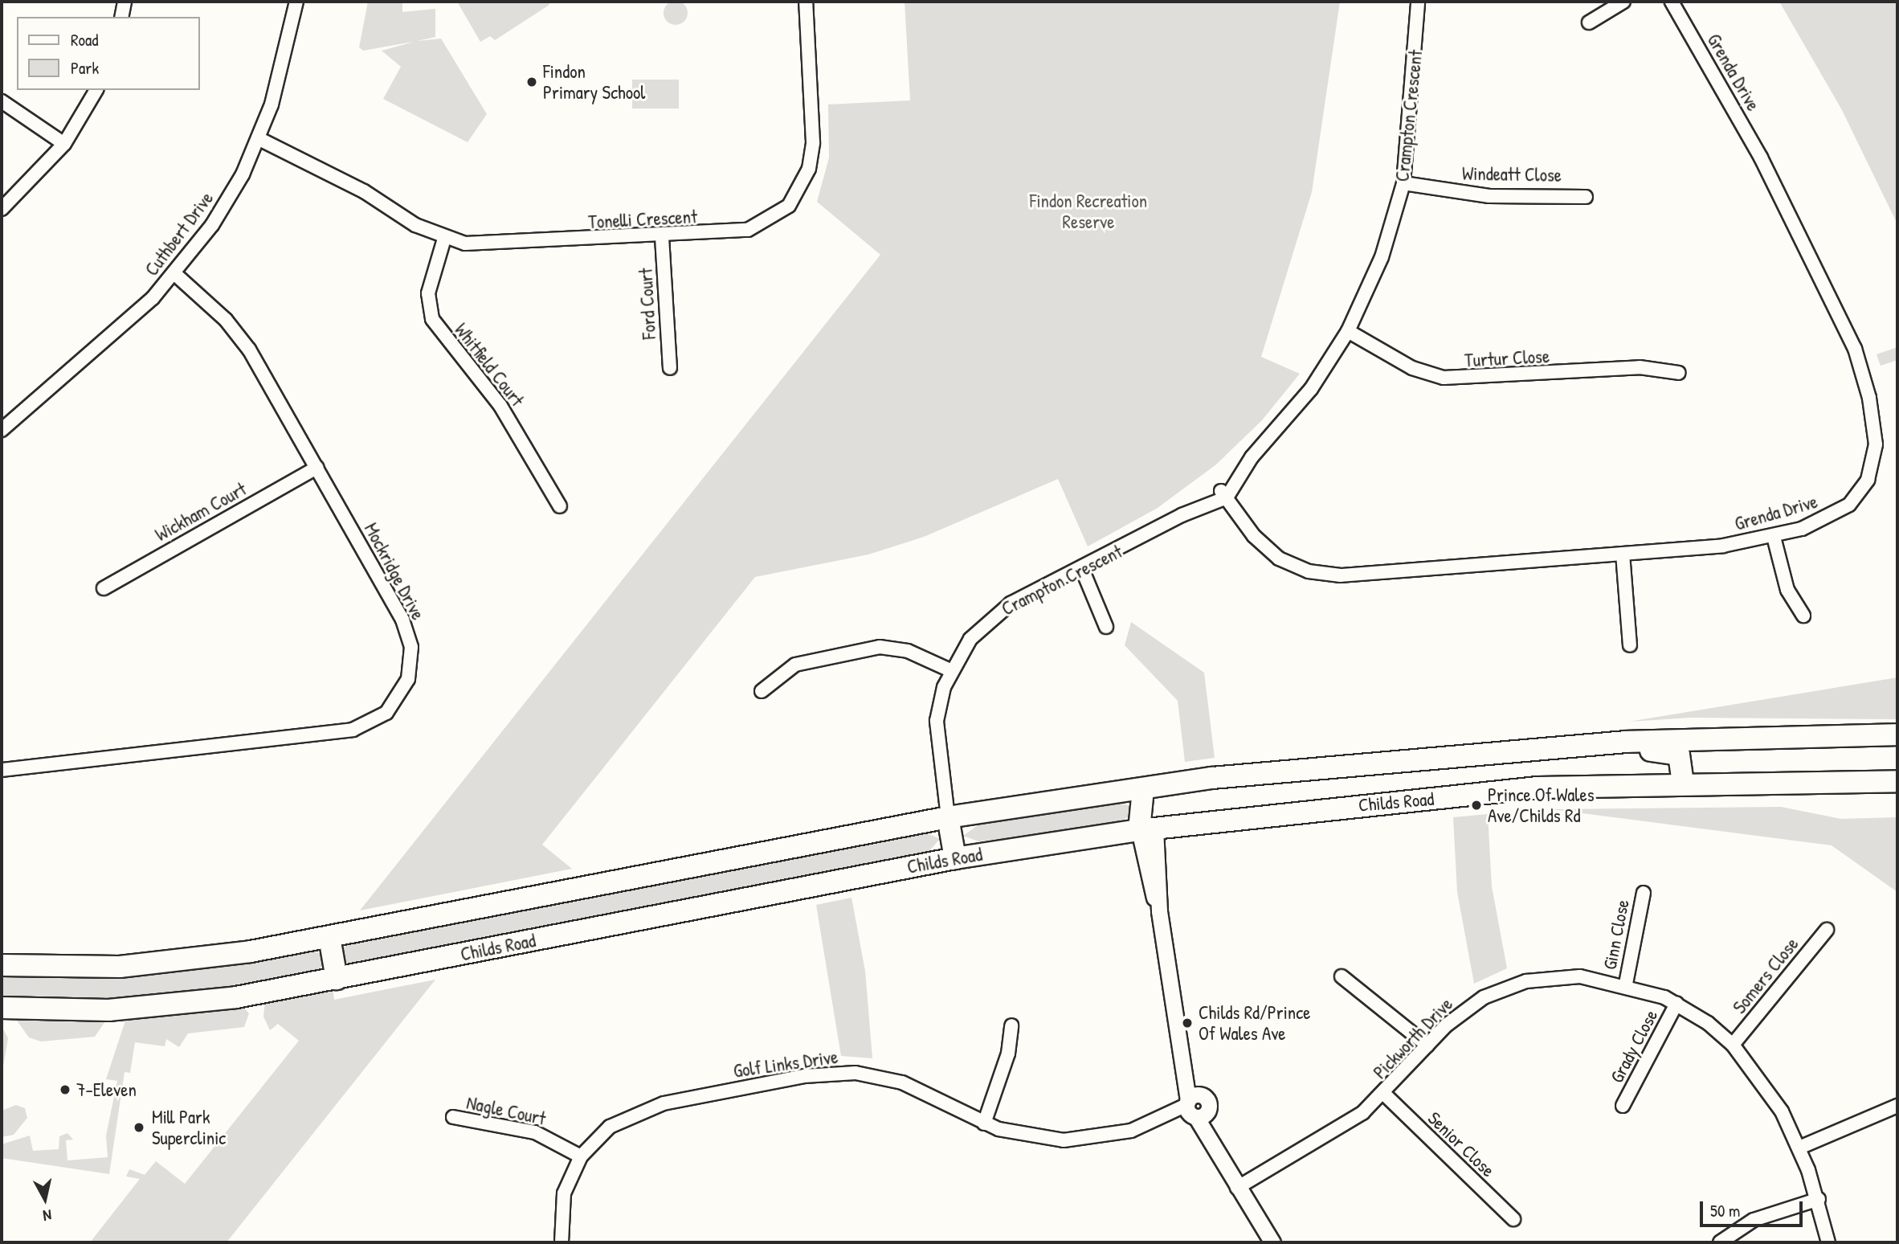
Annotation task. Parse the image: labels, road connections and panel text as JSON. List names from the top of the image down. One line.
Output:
{"streets":{"main road":["Crampton Crescent","Childs Road"],"street":["Grenda Drive","Windeatt Close","Tonelli Crescent","Cuthbert Drive","Ford Court","Turtur Close","Whitfield Court","Wickham Court","Mockridge Drive","Ginn Close","Somers Close","Pickworth Drive","Grady Close","Golf Links Drive","Nagle Court","Senior Close"]},"crossings":[["Grenda Drive","Crampton Crescent"],["Crampton Crescent","Windeatt Close"],["Crampton Crescent","Turtur Close"],["Crampton Crescent","Childs Road"],["Tonelli Crescent","Cuthbert Drive"],["Tonelli Crescent","Ford Court"],["Tonelli Crescent","Whitfield Court"],["Cuthbert Drive","Mockridge Drive"],["Wickham Court","Mockridge Drive"],["Ginn Close","Pickworth Drive"],["Somers Close","Pickworth Drive"],["Pickworth Drive","Grady Close"],["Pickworth Drive","Senior Close"],["Golf Links Drive","Nagle Court"]],"parks":["Findon Recreation Reserve"],"places":["Findon Primary School","Prince Of Wales Ave/Childs Rd","Childs Rd/Prince Of Wales Ave","7-Eleven","Mill Park Superclinic"],"legend":["Road","Park"],"scale_bar":"50 m","north":"bottom"}
